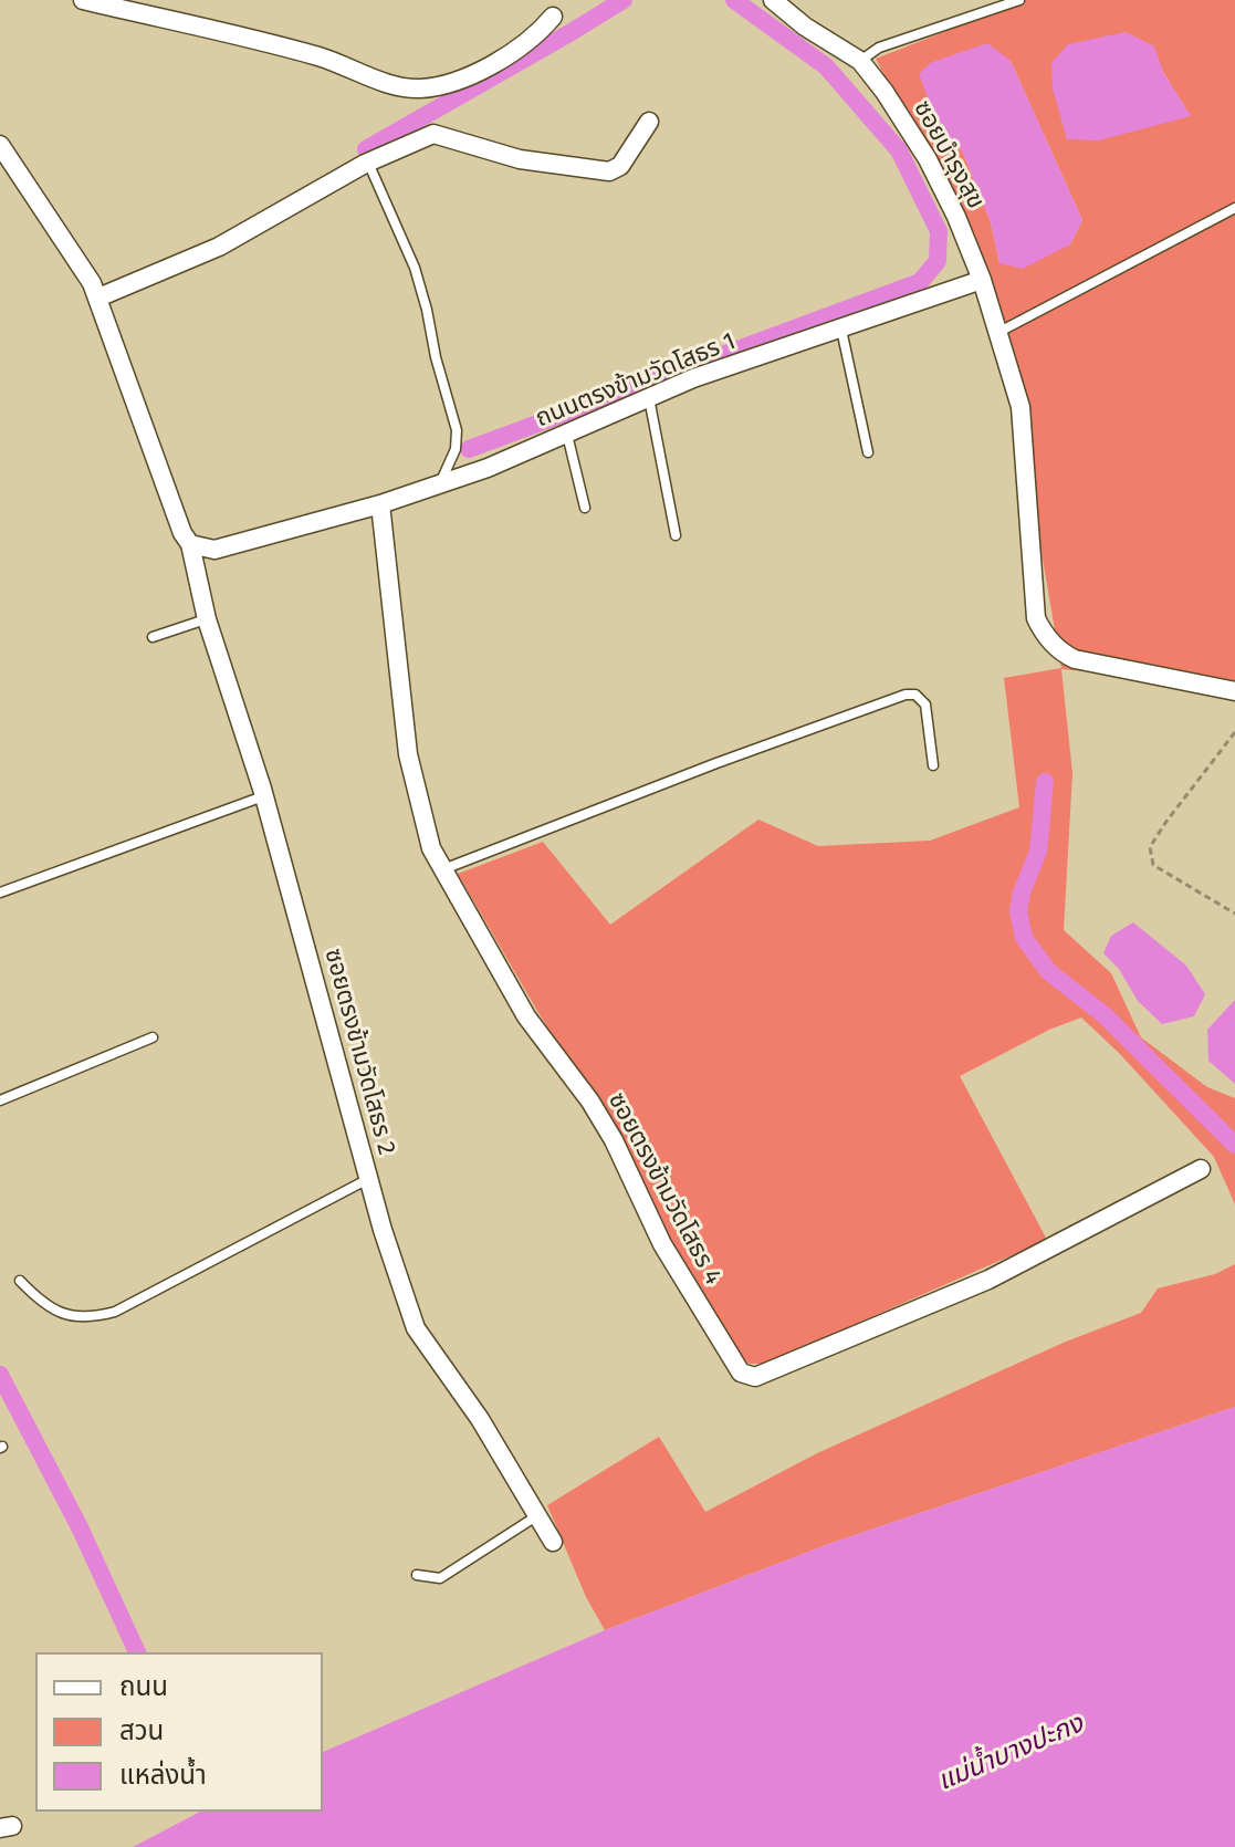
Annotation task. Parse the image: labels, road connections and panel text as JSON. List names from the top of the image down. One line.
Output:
{"streets":{"street":["ซอยบำรุงสุข","ถนนตรงข้ามวัดโสธร 1","ซอยตรงข้ามวัดโสธร 2","ซอยตรงข้ามวัดโสธร 4"]},"crossings":[["ซอยบำรุงสุข","ถนนตรงข้ามวัดโสธร 1"],["ถนนตรงข้ามวัดโสธร 1","ซอยตรงข้ามวัดโสธร 2"],["ถนนตรงข้ามวัดโสธร 1","ซอยตรงข้ามวัดโสธร 4"]],"water":["แม่น้ำบางปะกง"],"legend":["ถนน","สวน","แหล่งน้ำ"]}
